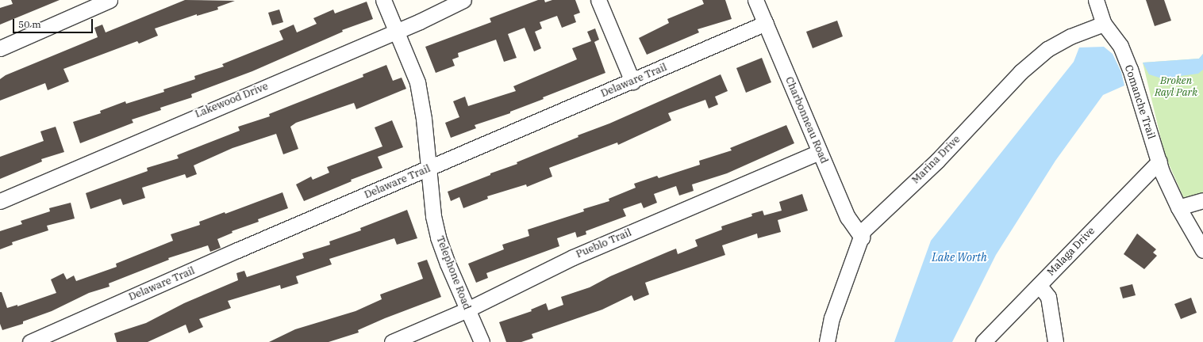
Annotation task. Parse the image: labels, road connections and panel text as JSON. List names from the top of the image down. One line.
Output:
{"streets":{"street":["Delaware Trail","Lakewood Drive","Comanche Trail","Charbonneau Road","Marina Drive","Pueblo Trail","Malaga Drive","Telephone Road"]},"crossings":[["Delaware Trail","Charbonneau Road"],["Delaware Trail","Telephone Road"],["Lakewood Drive","Telephone Road"],["Comanche Trail","Marina Drive"],["Comanche Trail","Malaga Drive"],["Charbonneau Road","Marina Drive"],["Charbonneau Road","Pueblo Trail"],["Pueblo Trail","Telephone Road"]],"water":["Lake Worth"],"parks":["Broken Rayl Park"],"scale_bar":"50 m"}
